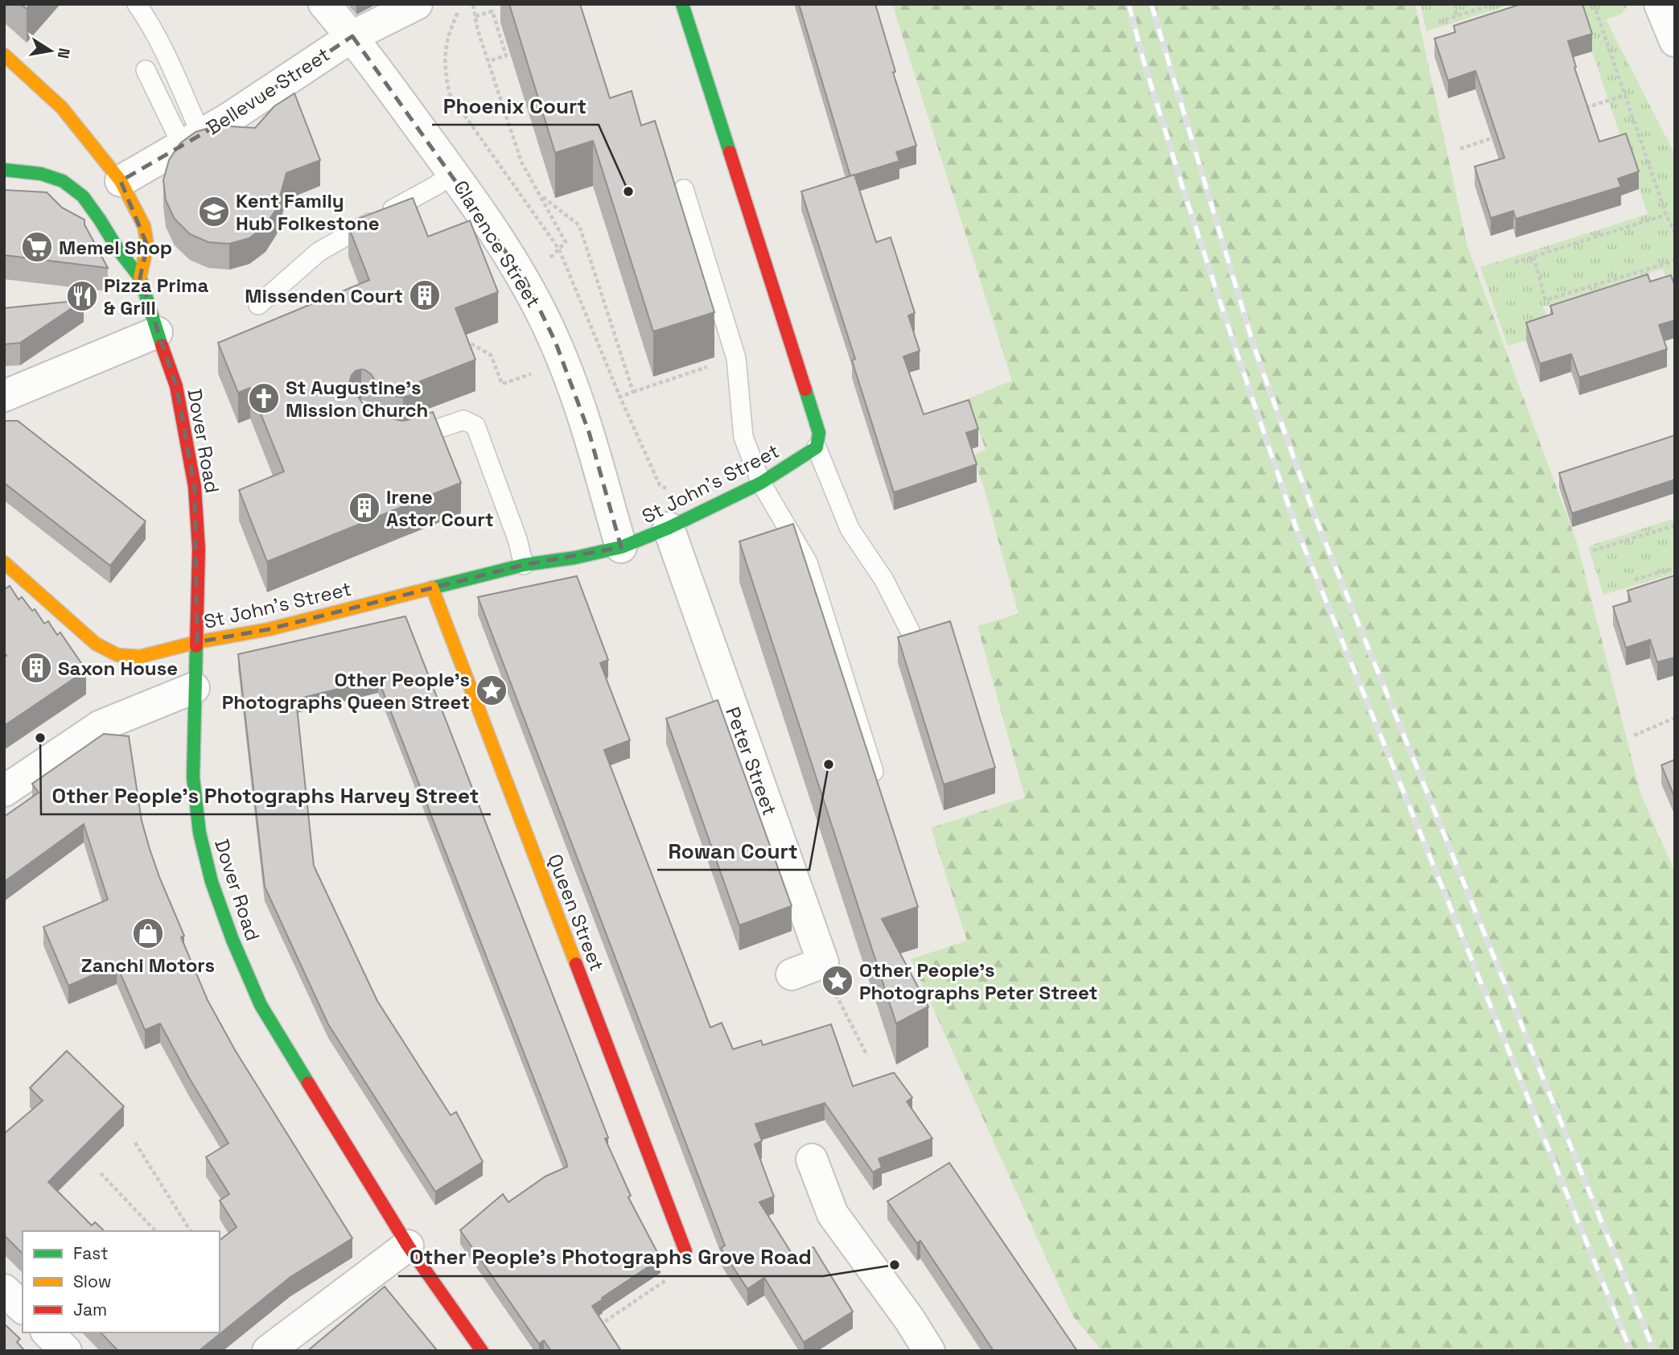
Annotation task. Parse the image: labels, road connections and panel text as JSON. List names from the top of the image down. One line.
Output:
{"streets":{"street":["Bellevue Street","Clarence Street","Dover Road","St John's Street","Peter Street","Queen Street"]},"crossings":[["Bellevue Street","Clarence Street"],["Clarence Street","St John's Street"],["Dover Road","St John's Street"],["St John's Street","Peter Street"],["St John's Street","Queen Street"]],"places":{"other":["Phoenix Court","Other People's Photographs Harvey Street","Rowan Court","Other People's Photographs Grove Road"],"school or university":["Kent Family Hub Folkestone"],"supermarket":["Memel Shop"],"building":["Missenden Court","Irene Astor Court","Saxon House"],"restaurant":["Pizza Prima & Grill"],"church":["St Augustine's Mission Church"],"place":["Other People's Photographs Queen Street","Other People's Photographs Peter Street"],"shop":["Zanchi Motors"]},"legend":["Fast","Slow","Jam"],"north":"right"}
